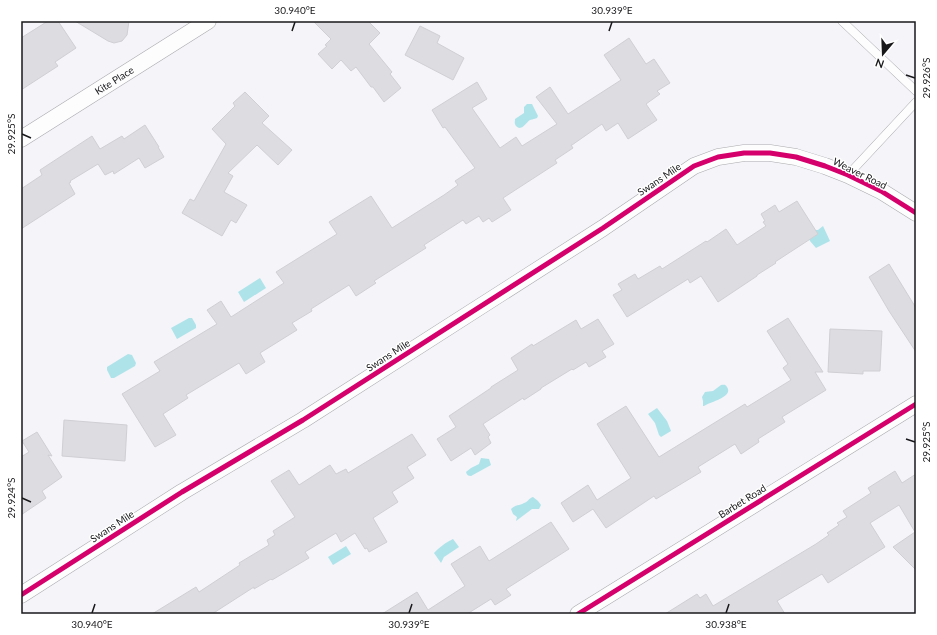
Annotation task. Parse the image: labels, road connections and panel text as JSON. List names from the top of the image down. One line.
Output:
{"streets":{"street":["Kite Place","Weaver Road","Swans Mile","Barbet Road"]},"crossings":[["Weaver Road","Swans Mile"]],"north":"bottom","coordinates":["30.940°E","30.939°E","29.926°S","29.925°S","29.924°S","30.938°E"]}
